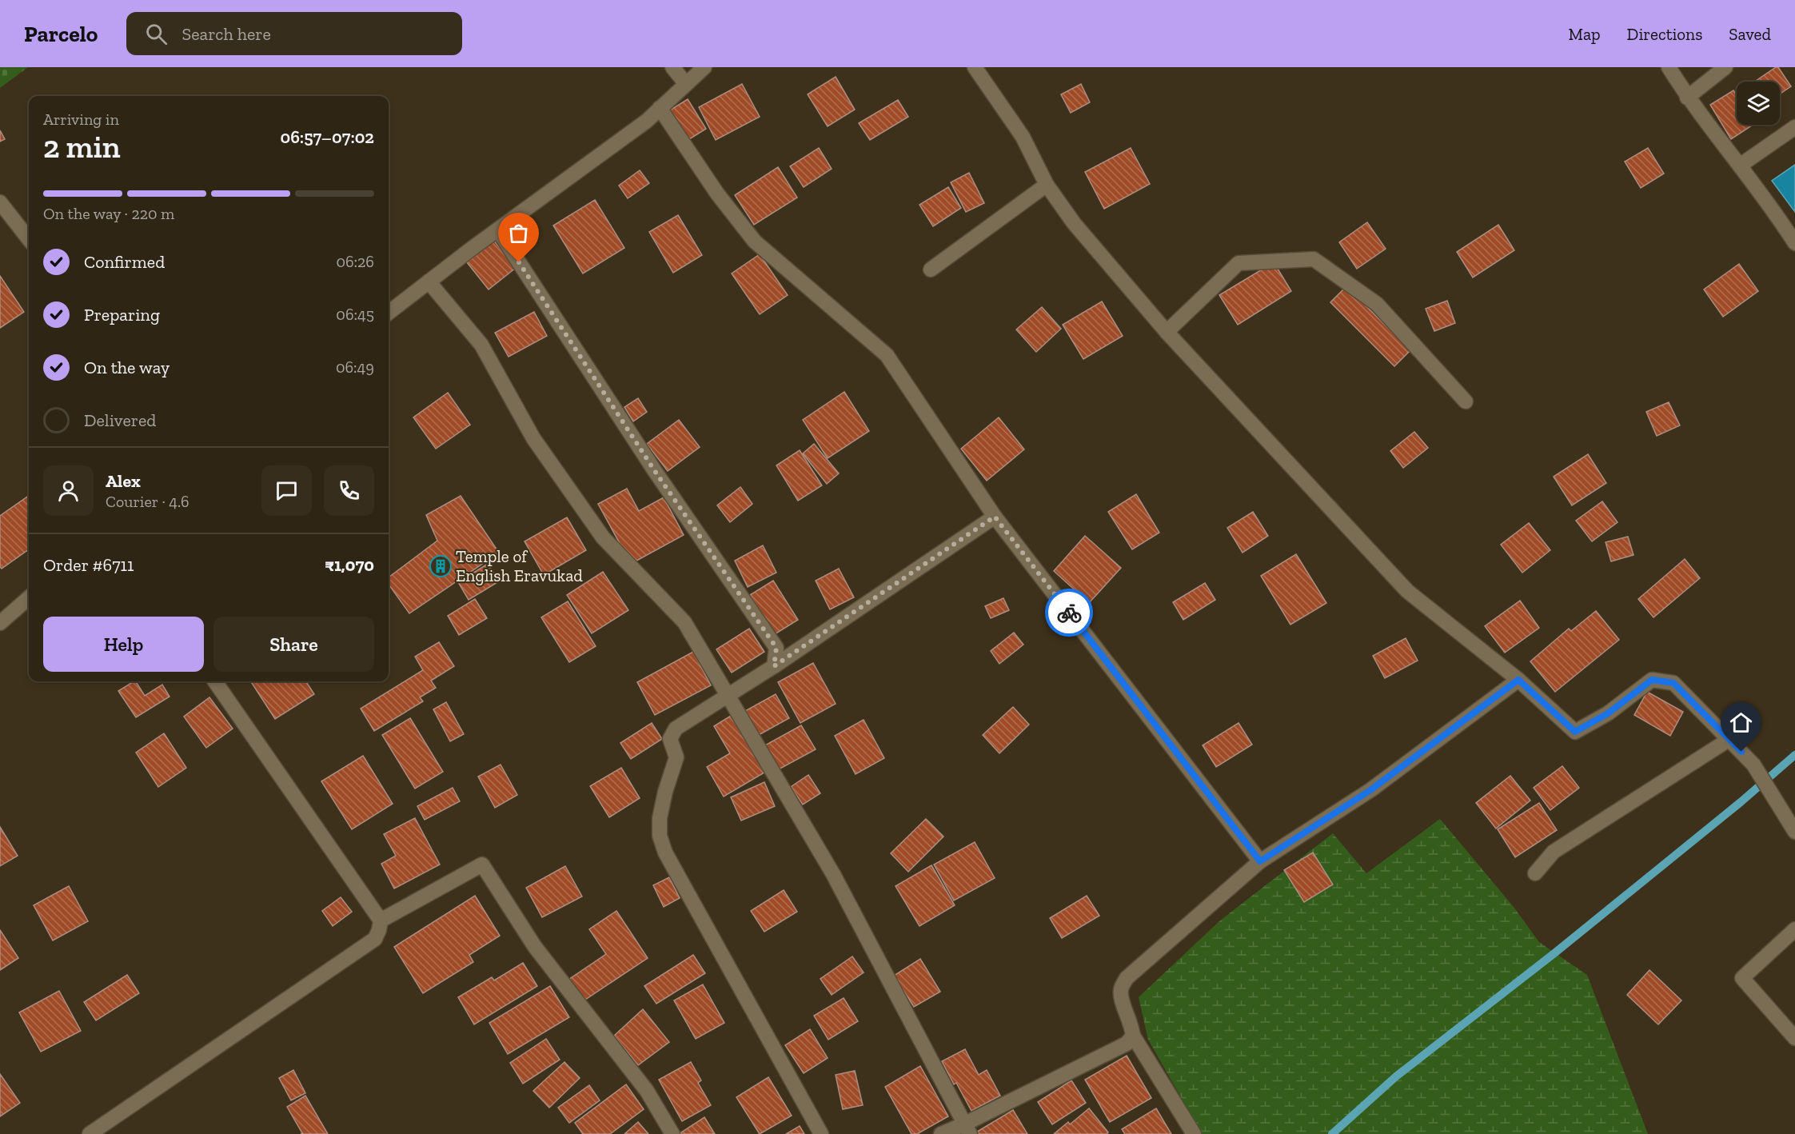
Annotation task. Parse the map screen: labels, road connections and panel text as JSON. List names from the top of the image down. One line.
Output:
{"places":{"building":["Temple of English Eravukad"]},"page":{"header":"Parcelo","search":"Search here","nav":["Map","Directions","Saved"],"heading":["2 min","Arriving in","06:57–07:02"],"panel":["Alex","Courier · 4.6","Order #6711","₹1,070"],"bar":"On the way · 220 m","list":[["Confirmed","06:26"],["Preparing","06:45"],["On the way","06:49"],"Delivered"],"buttons":["Help","Share"]}}
